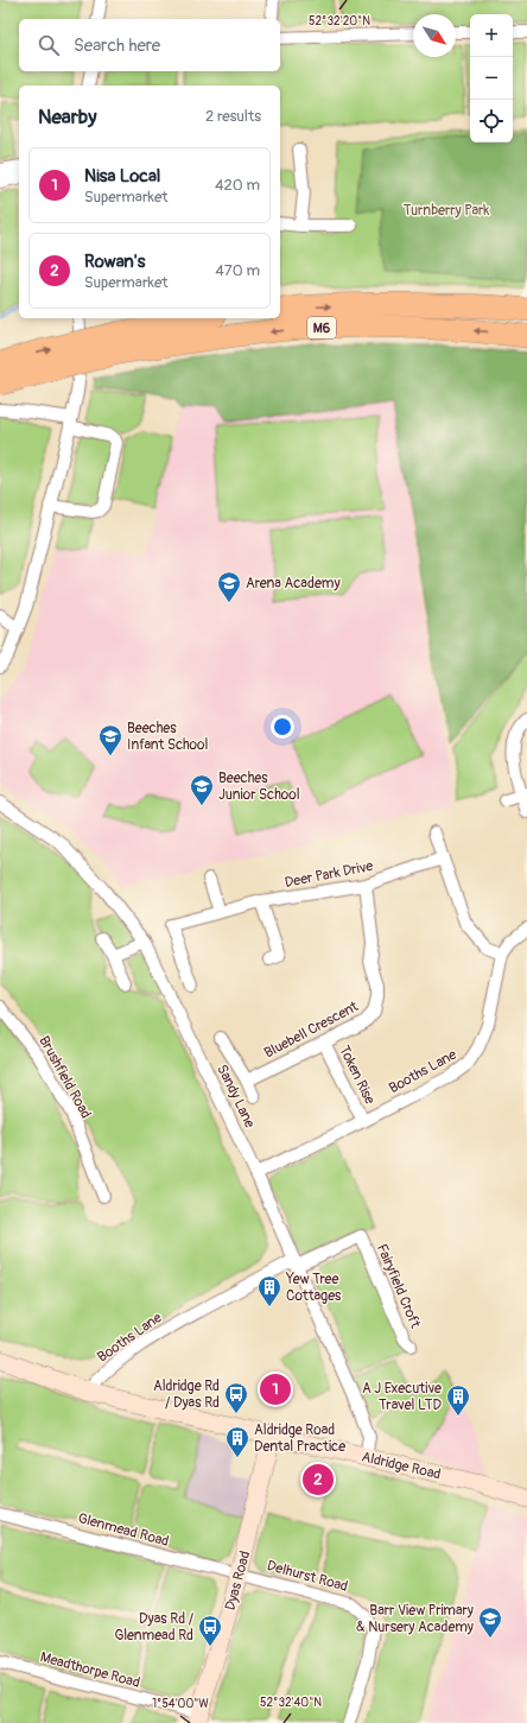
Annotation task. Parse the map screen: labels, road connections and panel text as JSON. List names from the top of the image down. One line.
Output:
{"streets":{"highway":["M6"],"street":["Deer Park Drive","Bluebell Crescent","Booths Lane","Token Rise","Brushfield Road","Sandy Lane","Fairyfield Croft","Aldridge Road","Glenmead Road","Delhurst Road","Dyas Road","Meadthorpe Road"]},"crossings":[["Deer Park Drive","Bluebell Crescent"],["Bluebell Crescent","Token Rise"],["Booths Lane","Token Rise"],["Booths Lane","Sandy Lane"],["Booths Lane","Fairyfield Croft"],["Booths Lane","Aldridge Road"],["Sandy Lane","Aldridge Road"],["Aldridge Road","Dyas Road"],["Glenmead Road","Delhurst Road"],["Glenmead Road","Dyas Road"],["Delhurst Road","Dyas Road"],["Dyas Road","Meadthorpe Road"]],"parks":["Turnberry Park"],"places":{"school or university":["Arena Academy","Beeches Infant School","Beeches Junior School","Barr View Primary & Nursery Academy"],"building":["Yew Tree Cottages","A J Executive Travel LTD","Aldridge Road Dental Practice"],"bus stop":["Aldridge Rd / Dyas Rd","Dyas Rd / Glenmead Rd"]},"north":"bottom right","page":{"map_buttons":["+","−"],"search":"Search here","heading":["Nearby","2 results"],"list":[{"mark":"1","name":"Nisa Local","note":"Supermarket","value":"420 m"},{"mark":"2","name":"Rowan's","note":"Supermarket","value":"470 m"}],"pins":["1","2"]},"coordinates":["52°32'20\"N","52°32'40\"N","1°54'00\"W"]}
